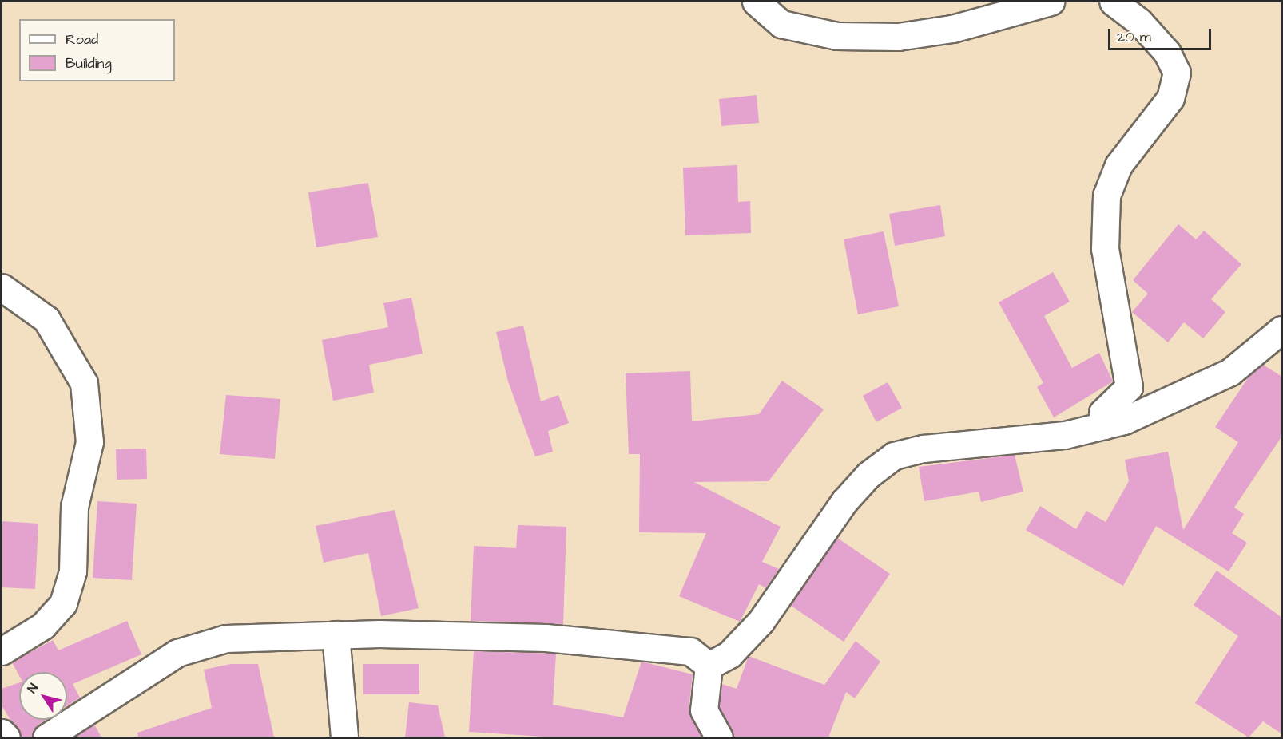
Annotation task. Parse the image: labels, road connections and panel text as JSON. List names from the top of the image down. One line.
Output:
{"legend":["Road","Building"],"scale_bar":"20 m","north":"top left"}
